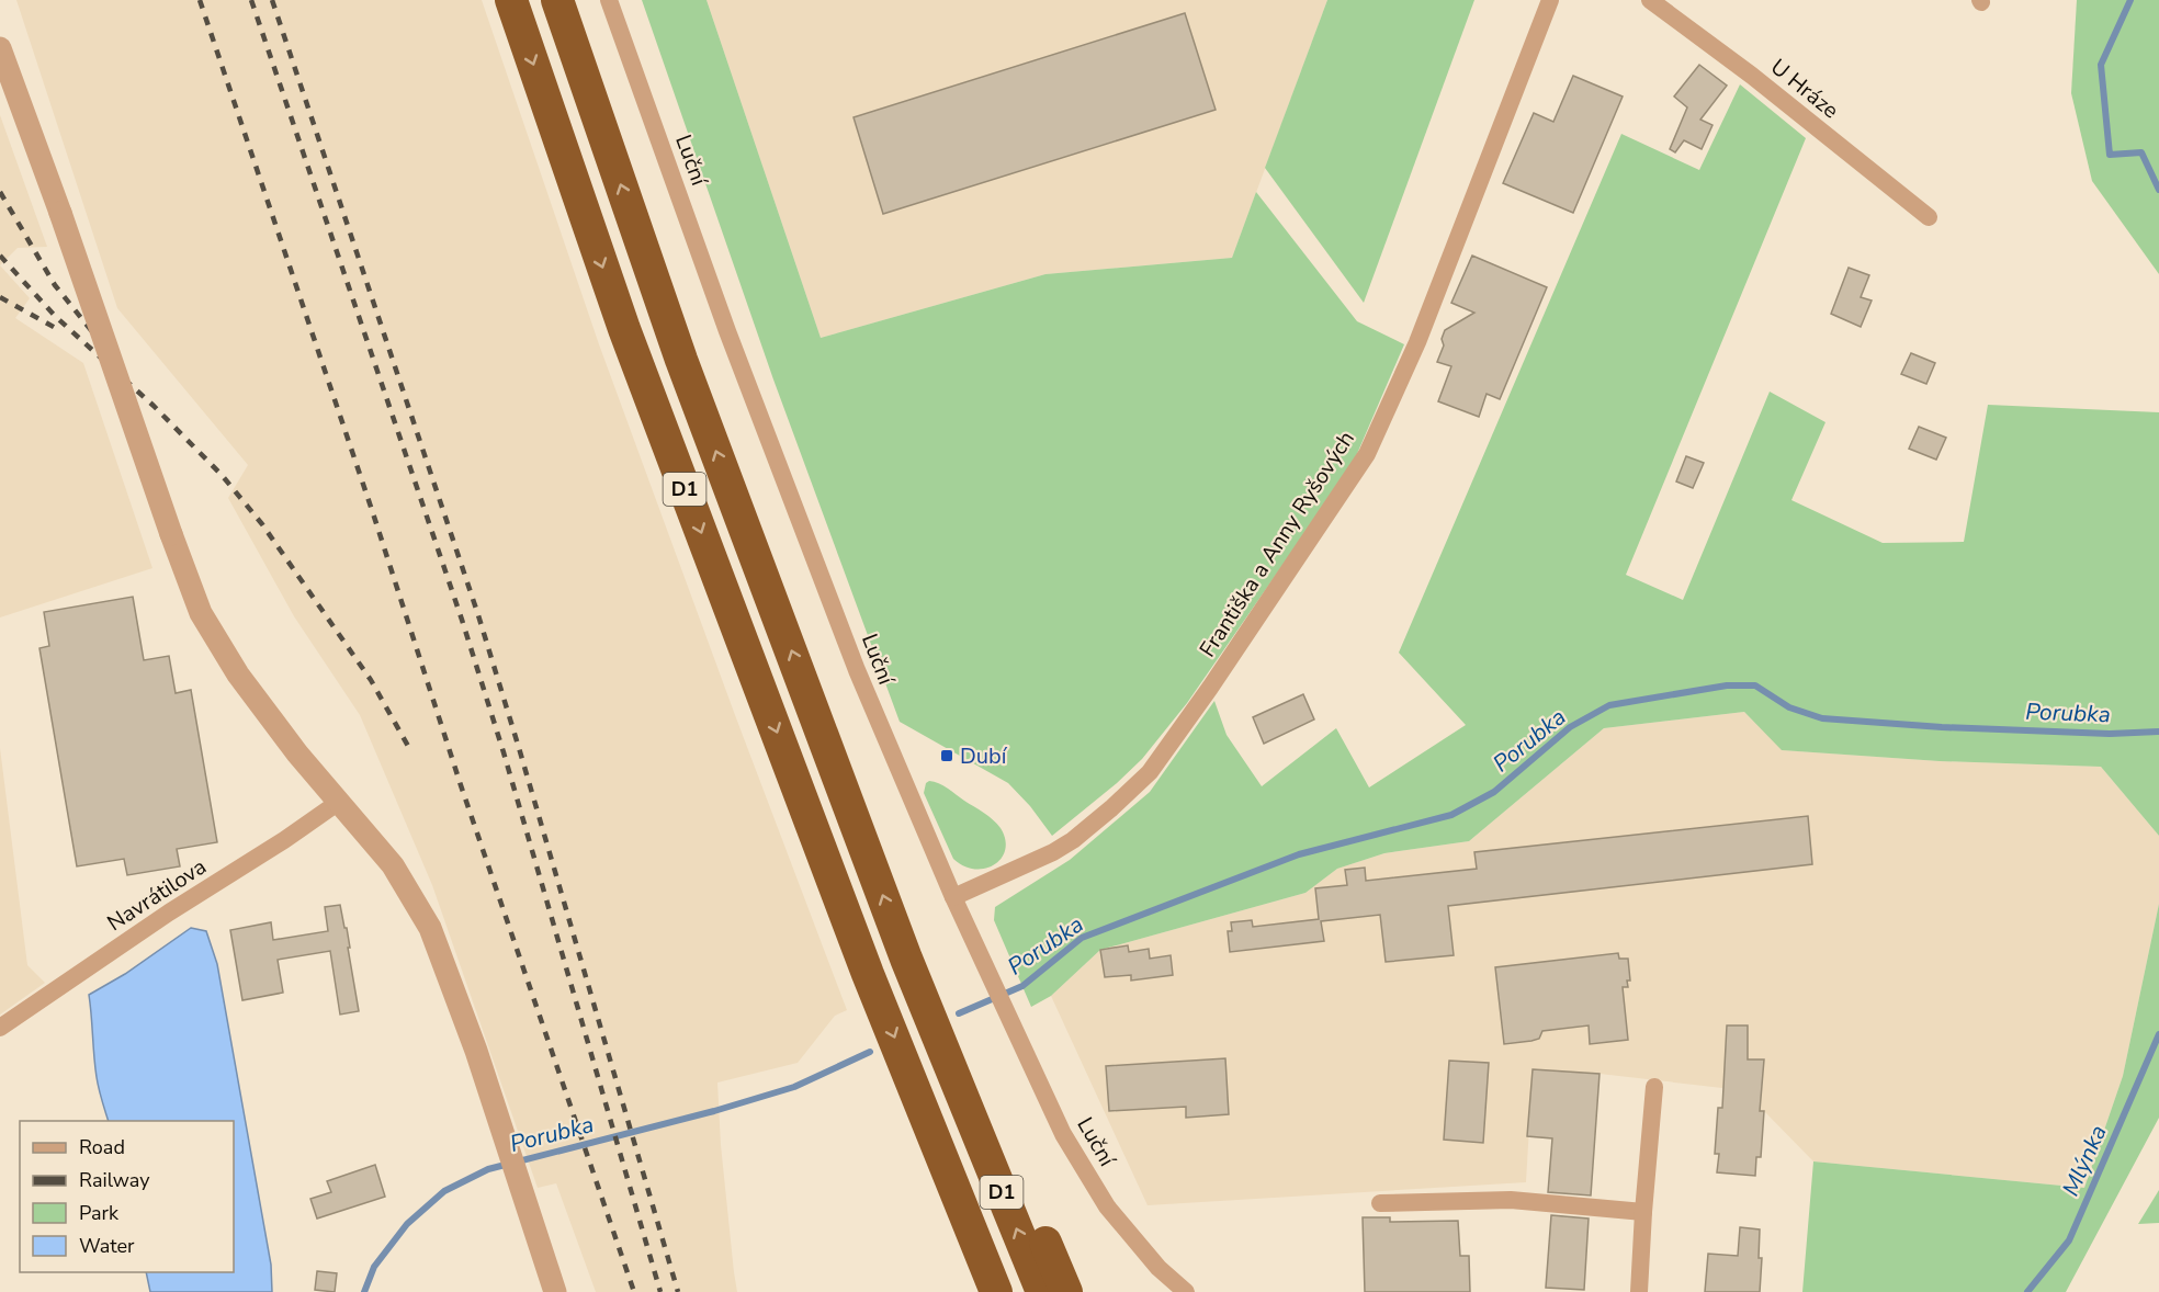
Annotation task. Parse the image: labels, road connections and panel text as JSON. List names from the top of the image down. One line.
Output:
{"streets":{"highway":["D1"],"street":["U Hráze","Luční","Františka a Anny Ryšových","Navrátilova"]},"crossings":[["Luční","Františka a Anny Ryšových"]],"water":["Porubka","Mlýnka"],"places":{"transit":["Dubí"]},"legend":["Road","Railway","Park","Water"]}
